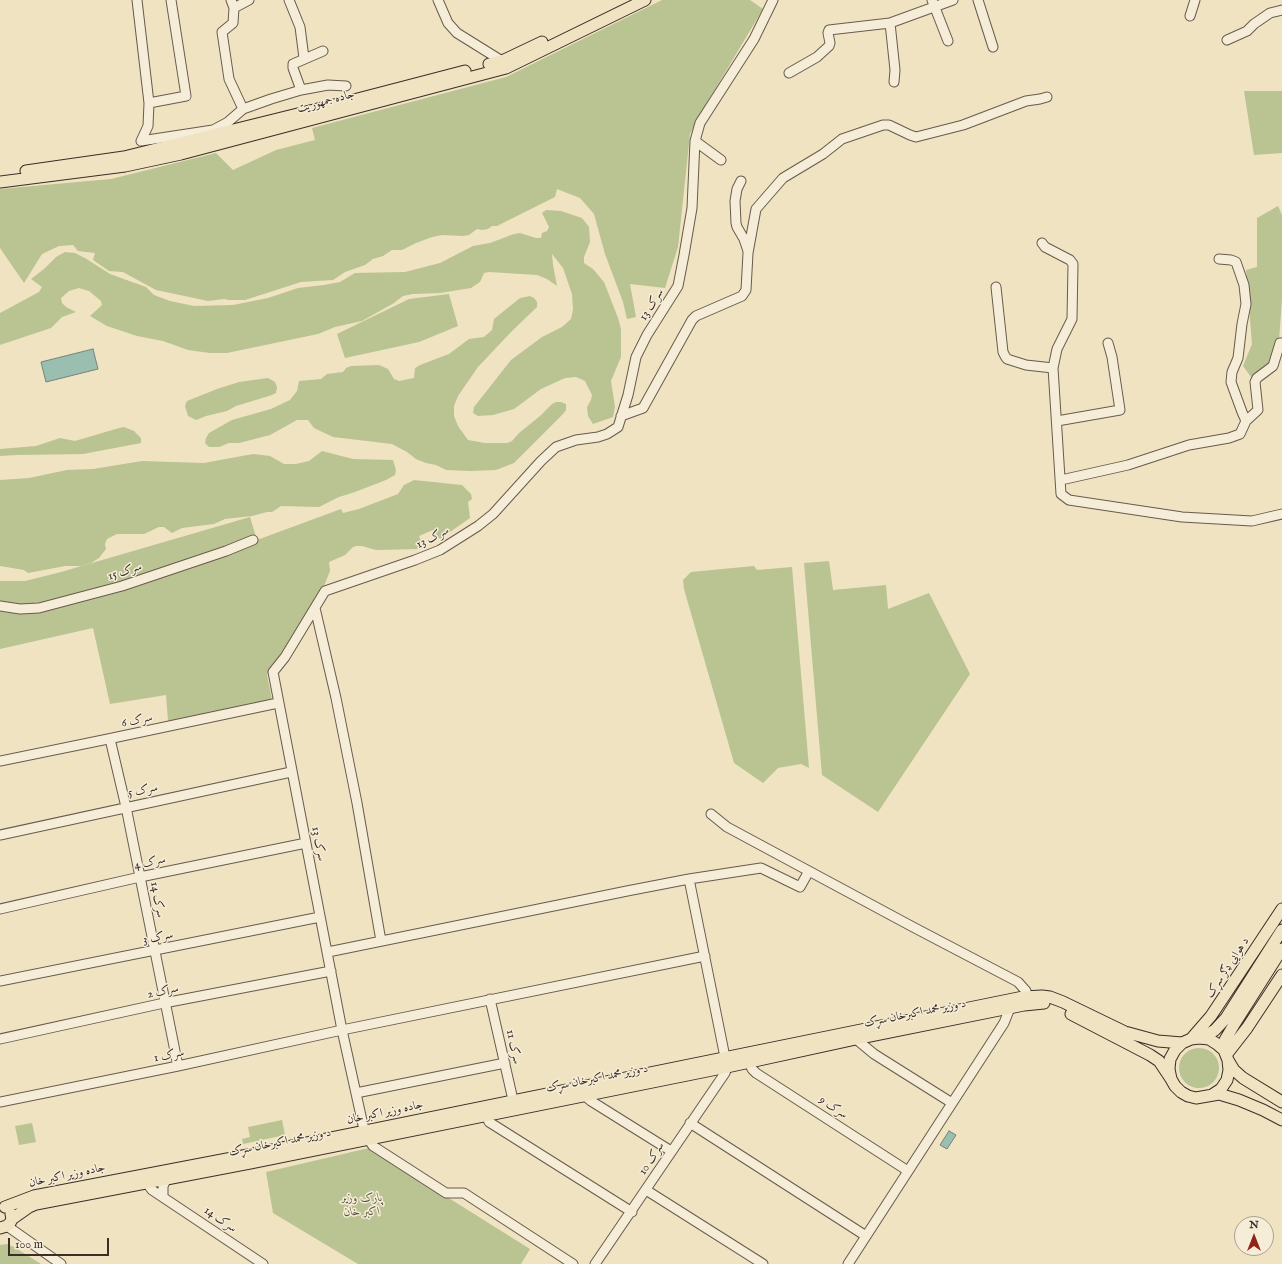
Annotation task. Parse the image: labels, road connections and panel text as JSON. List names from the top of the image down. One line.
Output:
{"streets":{"main road":["جاده جمهوریت","د هوایی ډګر سړک","د وزیر محمد اکبرخان سړک","جاده وزیر اکبر خان"],"street":["سرک 13","سرک 15","سرک 6","سرک 5","سرک 4","سرک 14","سرک 3","سرک 2","سرک 11","سرک 1","سرک 9","سرک 10"]},"crossings":[["سرک 13","سرک 6"],["سرک 13","سرک 5"],["سرک 13","سرک 4"],["سرک 13","سرک 3"],["سرک 13","سرک 2"],["سرک 13","د وزیر محمد اکبرخان سړک"],["سرک 13","سرک 1"],["سرک 13","جاده وزیر اکبر خان"],["سرک 6","سرک 14"],["سرک 5","سرک 14"],["سرک 4","سرک 14"],["سرک 14","سرک 3"],["سرک 14","سرک 2"],["سرک 14","د وزیر محمد اکبرخان سړک"],["سرک 14","سرک 1"],["د هوایی ډګر سړک","د وزیر محمد اکبرخان سړک"],["د وزیر محمد اکبرخان سړک","سرک 9"],["د وزیر محمد اکبرخان سړک","جاده وزیر اکبر خان"],["د وزیر محمد اکبرخان سړک","سرک 10"],["سرک 11","سرک 1"]],"parks":["پارک وزیر اکبر خان"],"scale_bar":"100 m","north":"top"}
